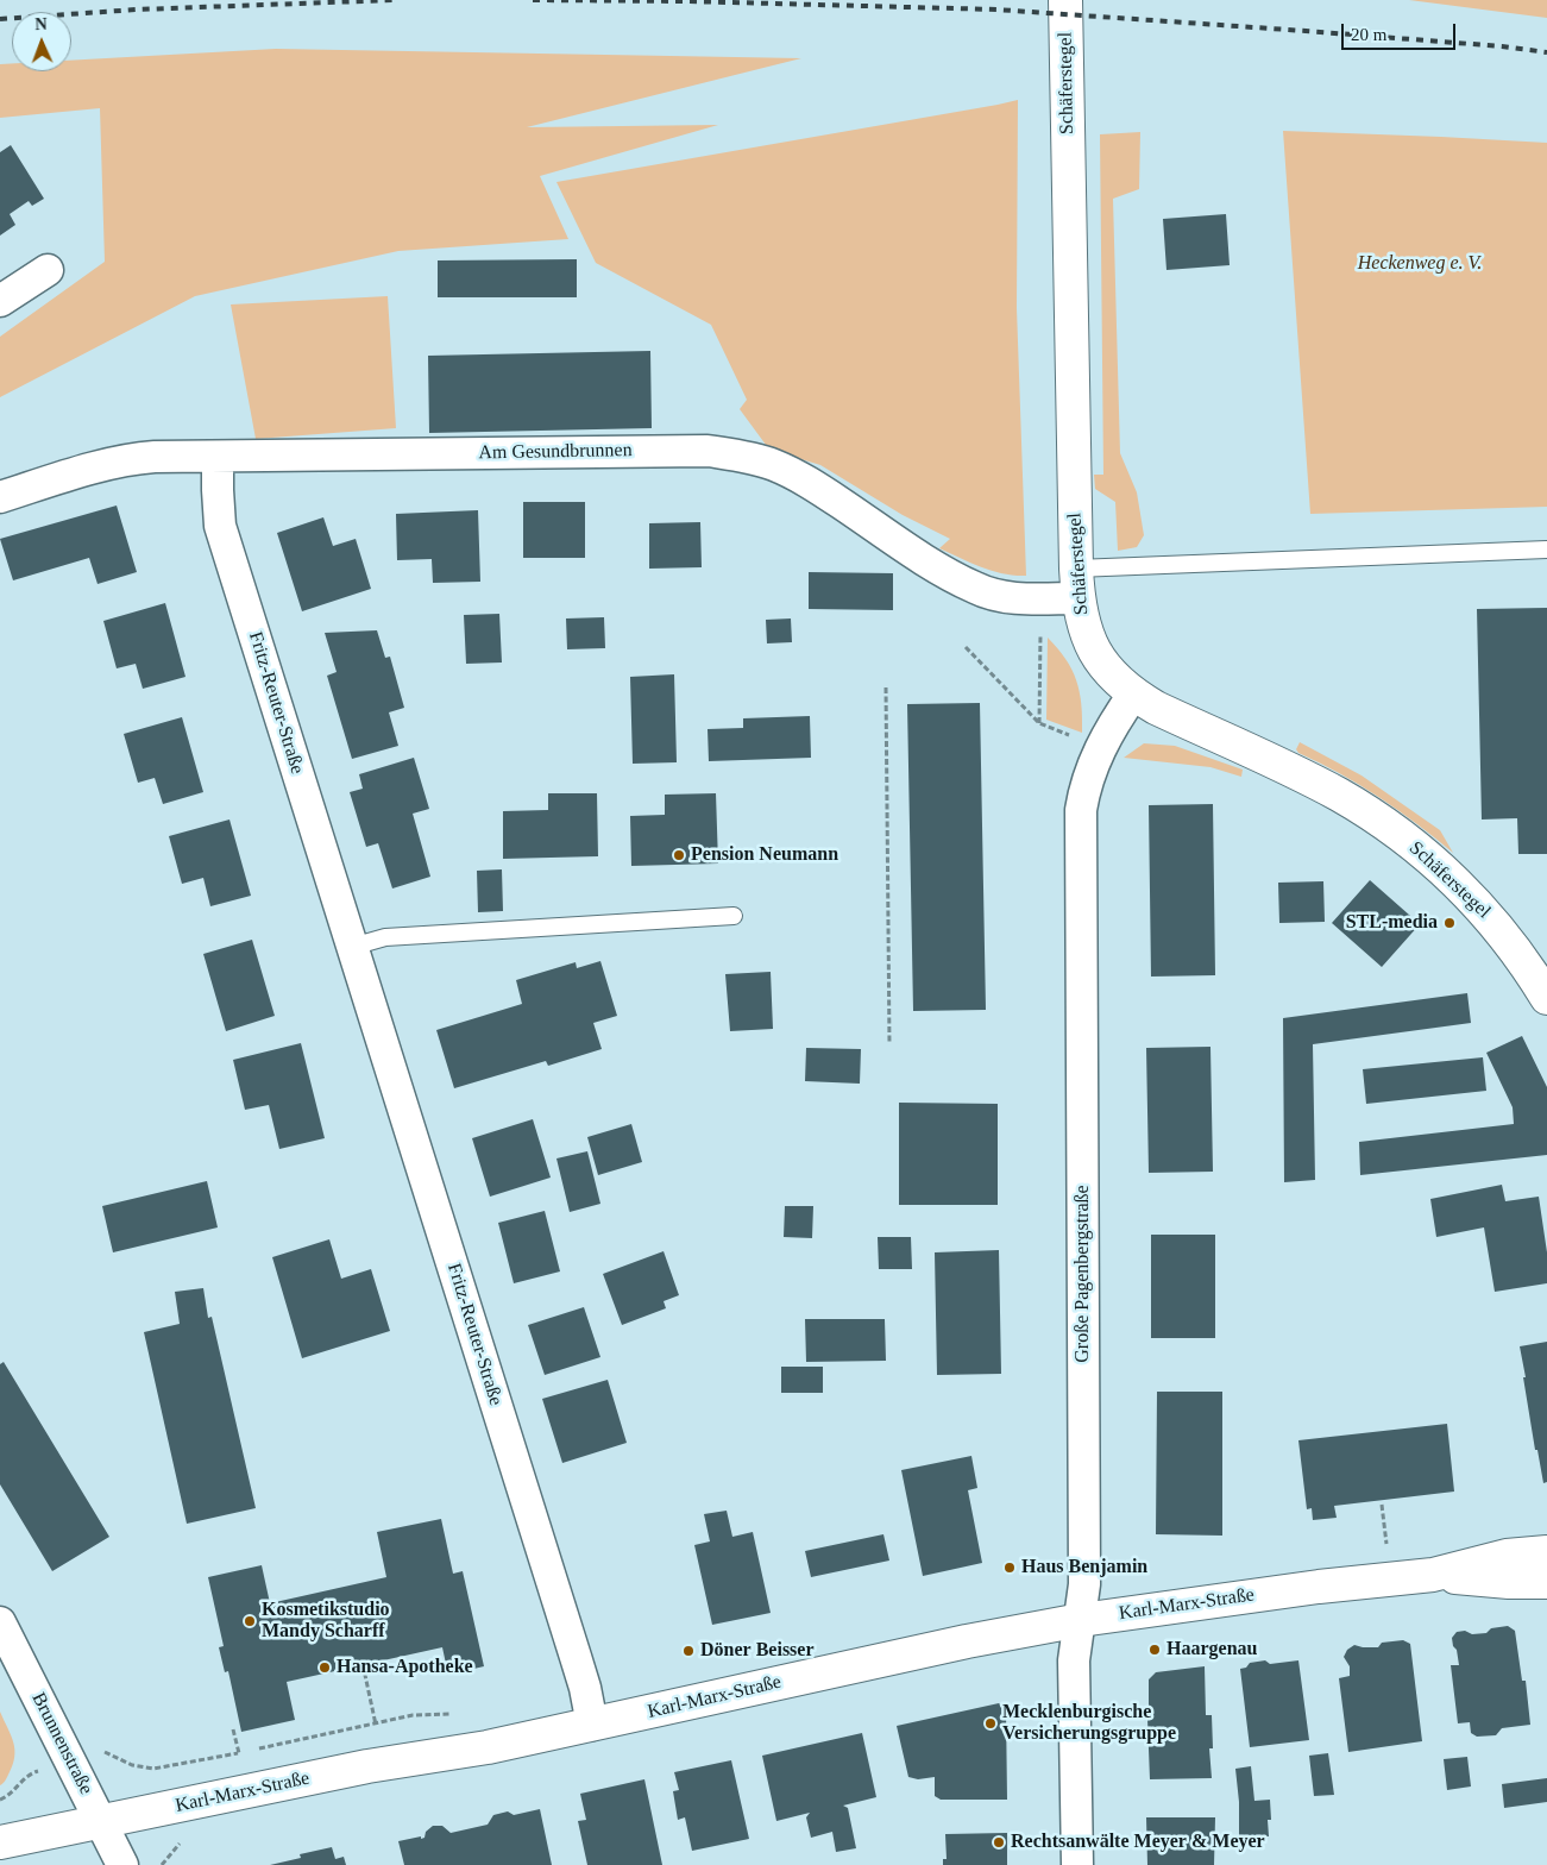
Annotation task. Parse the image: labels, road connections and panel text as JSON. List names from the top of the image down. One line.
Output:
{"streets":{"street":["Schäferstegel","Am Gesundbrunnen","Fritz-Reuter-Straße","Große Pagenbergstraße","Karl-Marx-Straße","Brunnenstraße"]},"crossings":[["Schäferstegel","Am Gesundbrunnen"],["Schäferstegel","Große Pagenbergstraße"],["Am Gesundbrunnen","Fritz-Reuter-Straße"],["Fritz-Reuter-Straße","Karl-Marx-Straße"],["Große Pagenbergstraße","Karl-Marx-Straße"],["Karl-Marx-Straße","Brunnenstraße"]],"parks":["Heckenweg e. V."],"places":["Pension Neumann","STL-media","Haus Benjamin","Kosmetikstudio Mandy Scharff","Haargenau","Döner Beisser","Hansa-Apotheke","Mecklenburgische Versicherungsgruppe","Rechtsanwälte Meyer & Meyer"],"scale_bar":"20 m","north":"top"}
